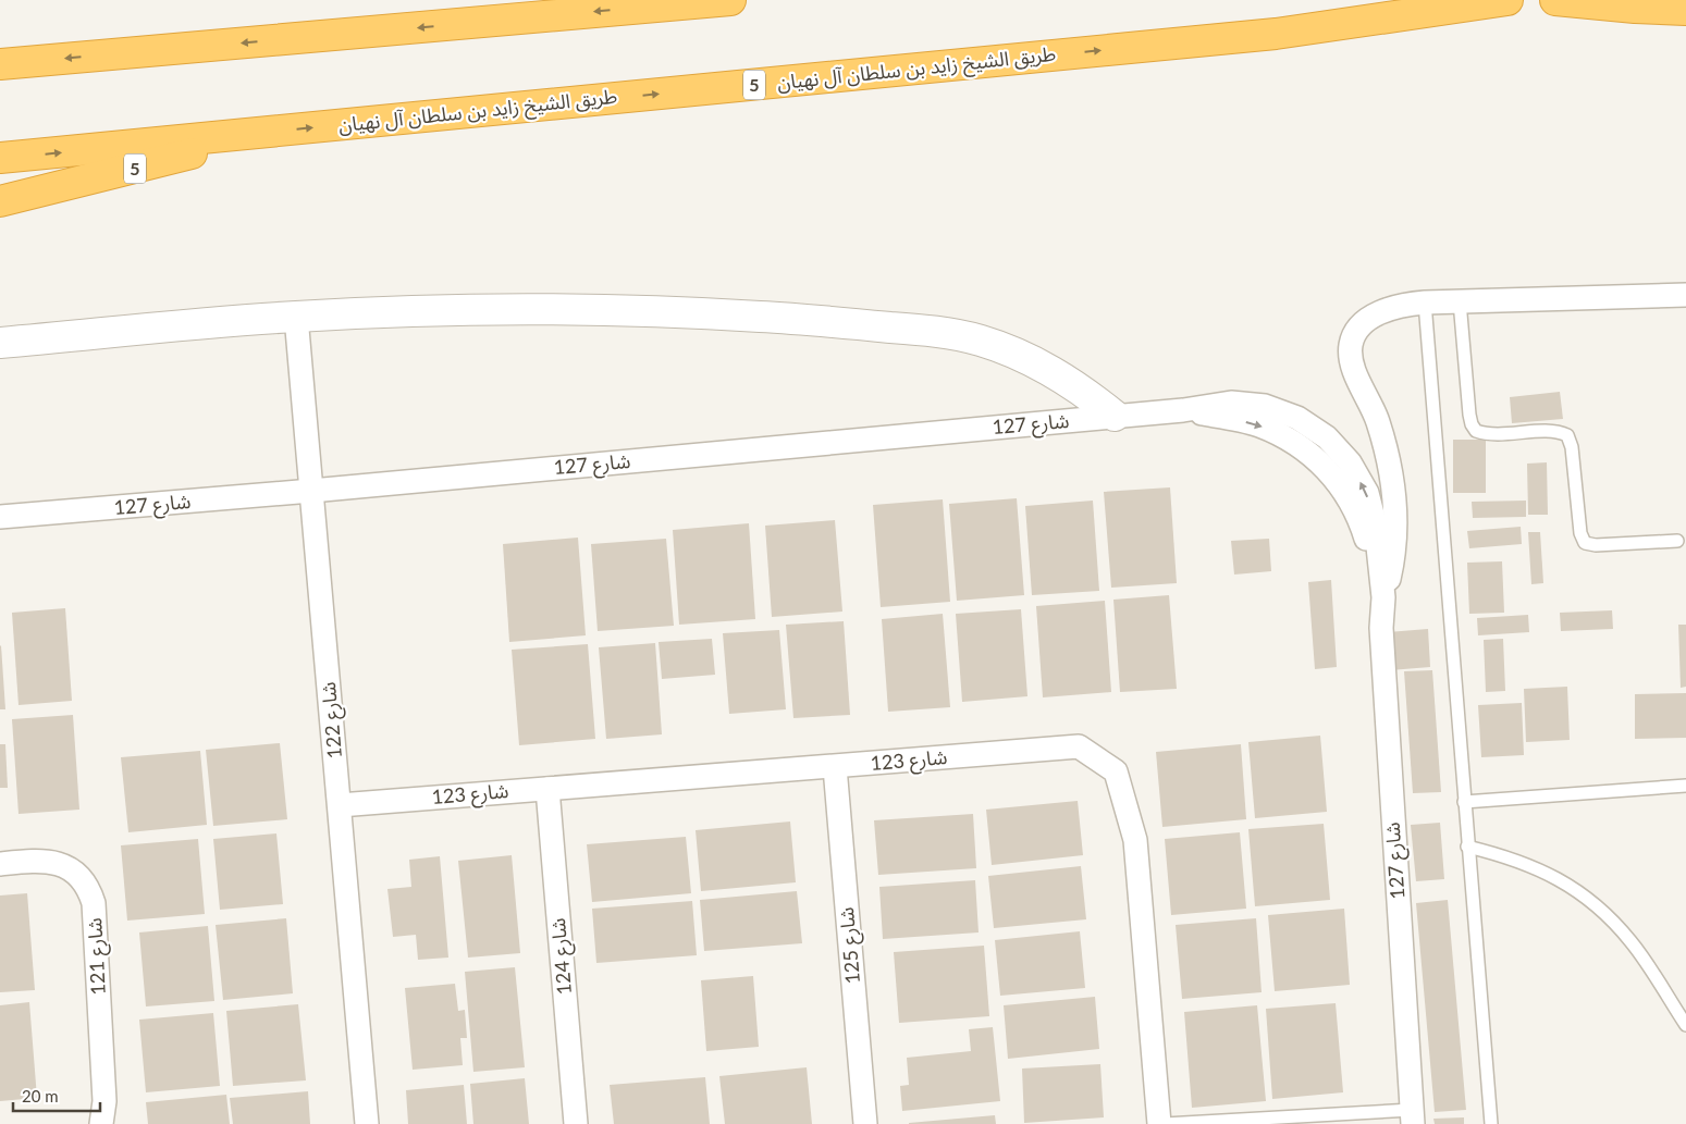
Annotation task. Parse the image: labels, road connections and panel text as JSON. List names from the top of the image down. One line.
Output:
{"streets":{"highway":["طريق الشيخ زايد بن سلطان آل نهيان","5"],"street":["شارع 127","شارع 122","شارع 123","شارع 125","شارع 121","شارع 124"]},"crossings":[["طريق الشيخ زايد بن سلطان آل نهيان","5"],["شارع 127","شارع 122"],["شارع 122","شارع 123"],["شارع 123","شارع 125"],["شارع 123","شارع 124"]],"scale_bar":"20 m"}
